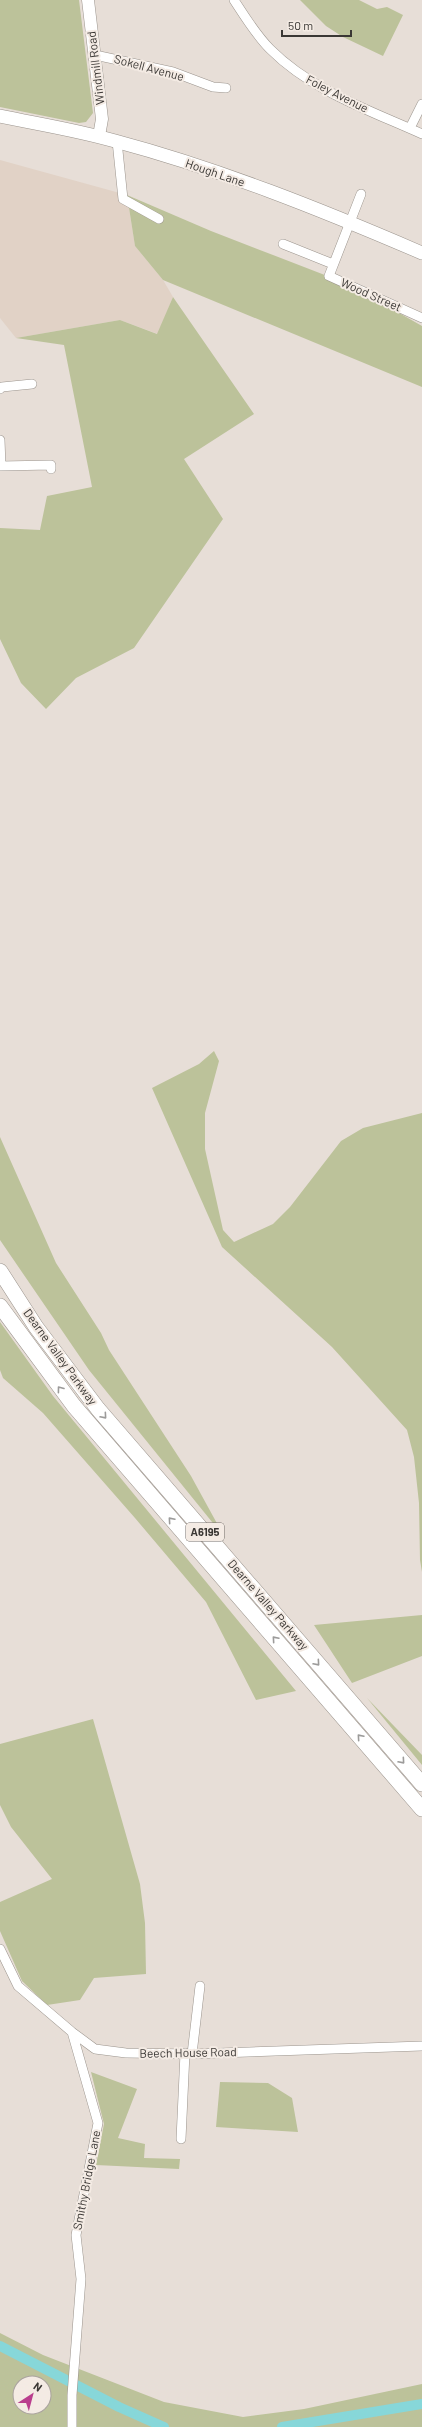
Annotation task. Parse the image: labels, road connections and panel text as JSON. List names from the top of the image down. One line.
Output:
{"streets":{"highway":["Dearne Valley Parkway","A6195"],"main road":["Hough Lane"],"street":["Windmill Road","Sokell Avenue","Foley Avenue","Wood Street","Beech House Road","Smithy Bridge Lane"]},"crossings":[["Windmill Road","Sokell Avenue"],["Windmill Road","Hough Lane"],["Hough Lane","Wood Street"],["Beech House Road","Smithy Bridge Lane"]],"scale_bar":"50 m","north":"top right"}
